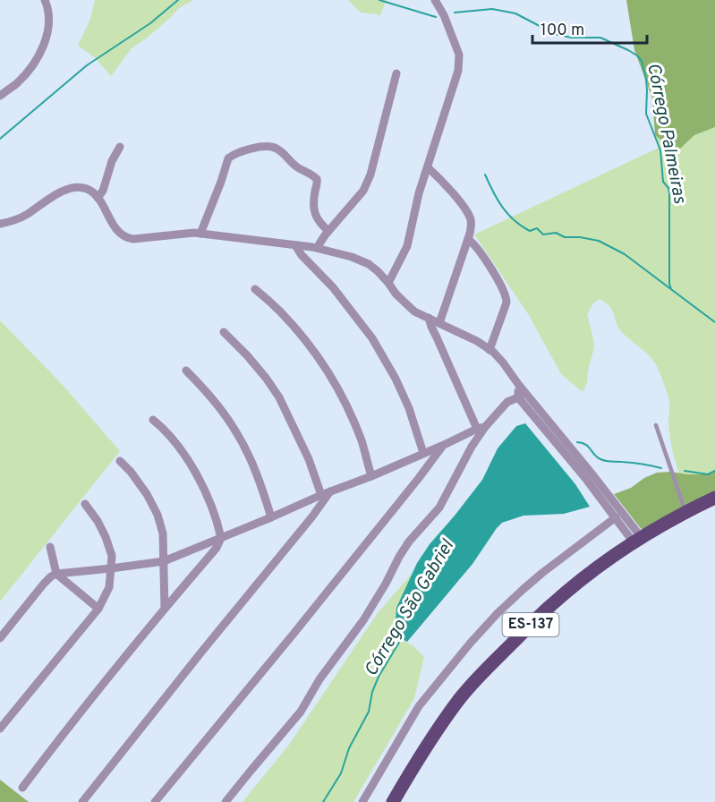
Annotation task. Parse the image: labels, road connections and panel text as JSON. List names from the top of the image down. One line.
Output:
{"streets":{"main road":["ES-137"]},"water":["Córrego Palmeiras","Córrego São Gabriel"],"scale_bar":"100 m"}
